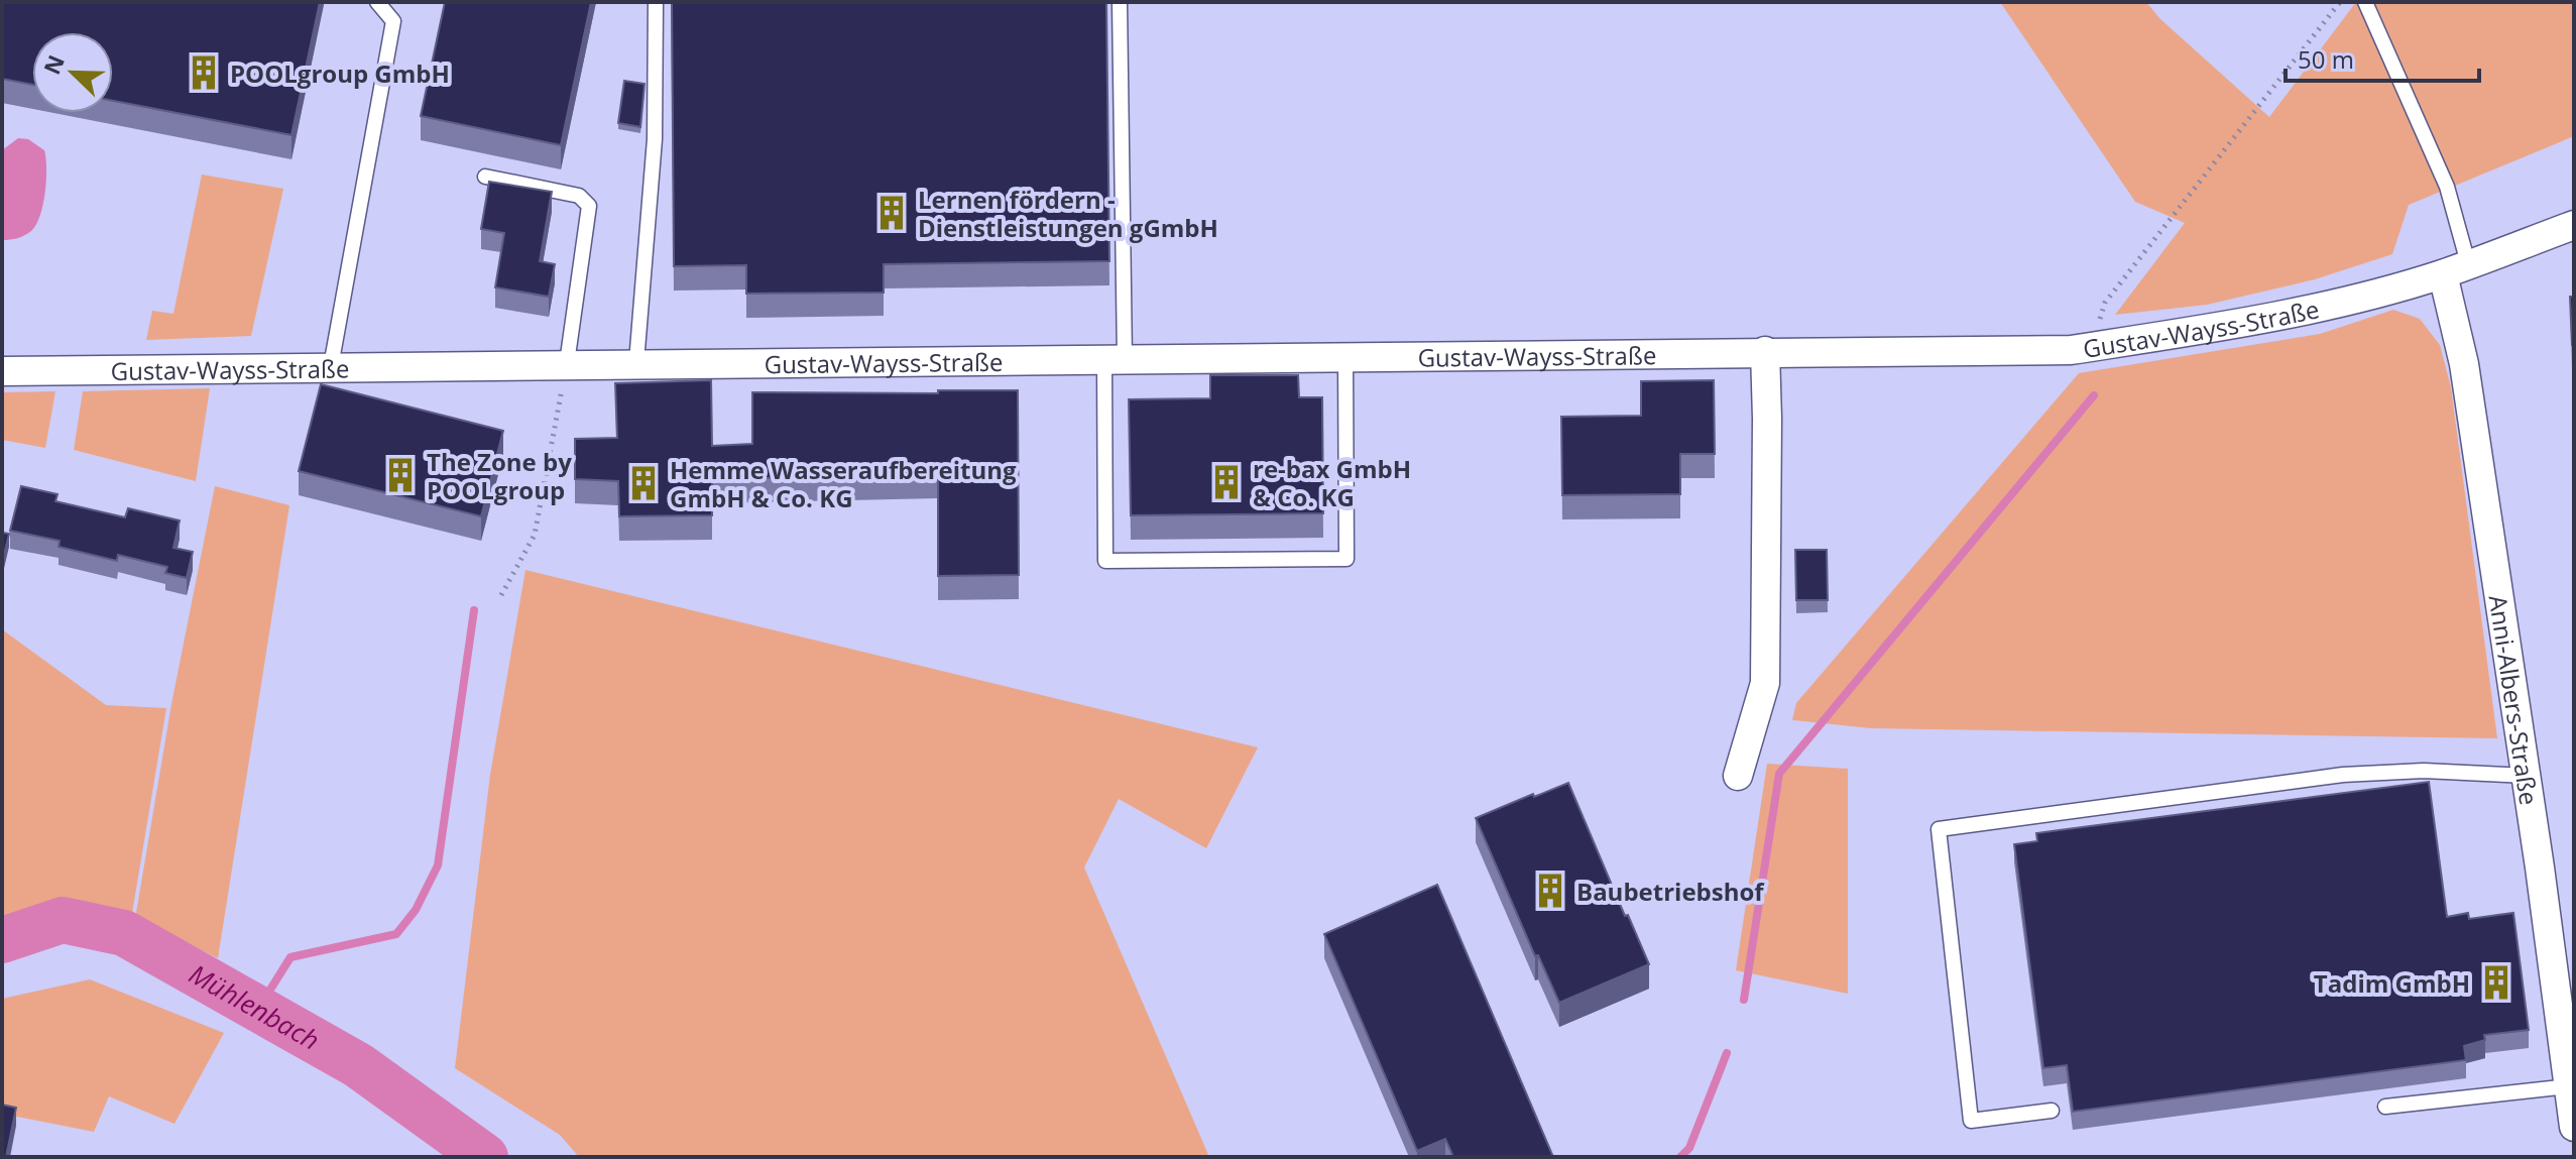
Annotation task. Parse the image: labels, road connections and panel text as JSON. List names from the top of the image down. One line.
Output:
{"streets":{"street":["Gustav-Wayss-Straße","Anni-Albers-Straße"]},"crossings":[["Gustav-Wayss-Straße","Anni-Albers-Straße"]],"water":["Mühlenbach"],"places":{"building":["POOLgroup GmbH","Lernen fördern - Dienstleistungen gGmbH","The Zone by POOLgroup","re-bax GmbH & Co. KG","Hemme Wasseraufbereitung GmbH & Co. KG","Baubetriebshof","Tadim GmbH"]},"scale_bar":"50 m","north":"top left"}
